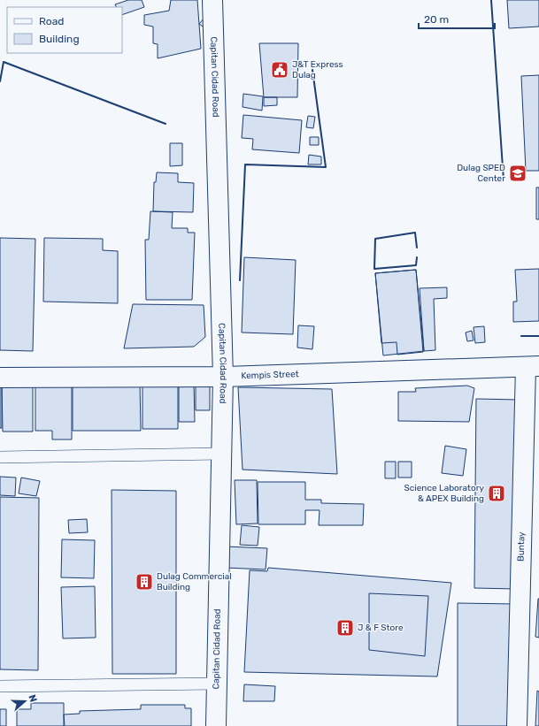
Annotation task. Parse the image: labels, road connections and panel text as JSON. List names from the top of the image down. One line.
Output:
{"streets":{"street":["Capitan Cidad Road","Kempis Street","Buntay"]},"crossings":[["Capitan Cidad Road","Kempis Street"],["Kempis Street","Buntay"]],"places":{"public building":["J&T Express Dulag"],"school or university":["Dulag SPED Center"],"building":["Science Laboratory & APEX Building","Dulag Commercial Building","J & F Store"]},"legend":["Road","Building"],"scale_bar":"20 m","north":"right"}
